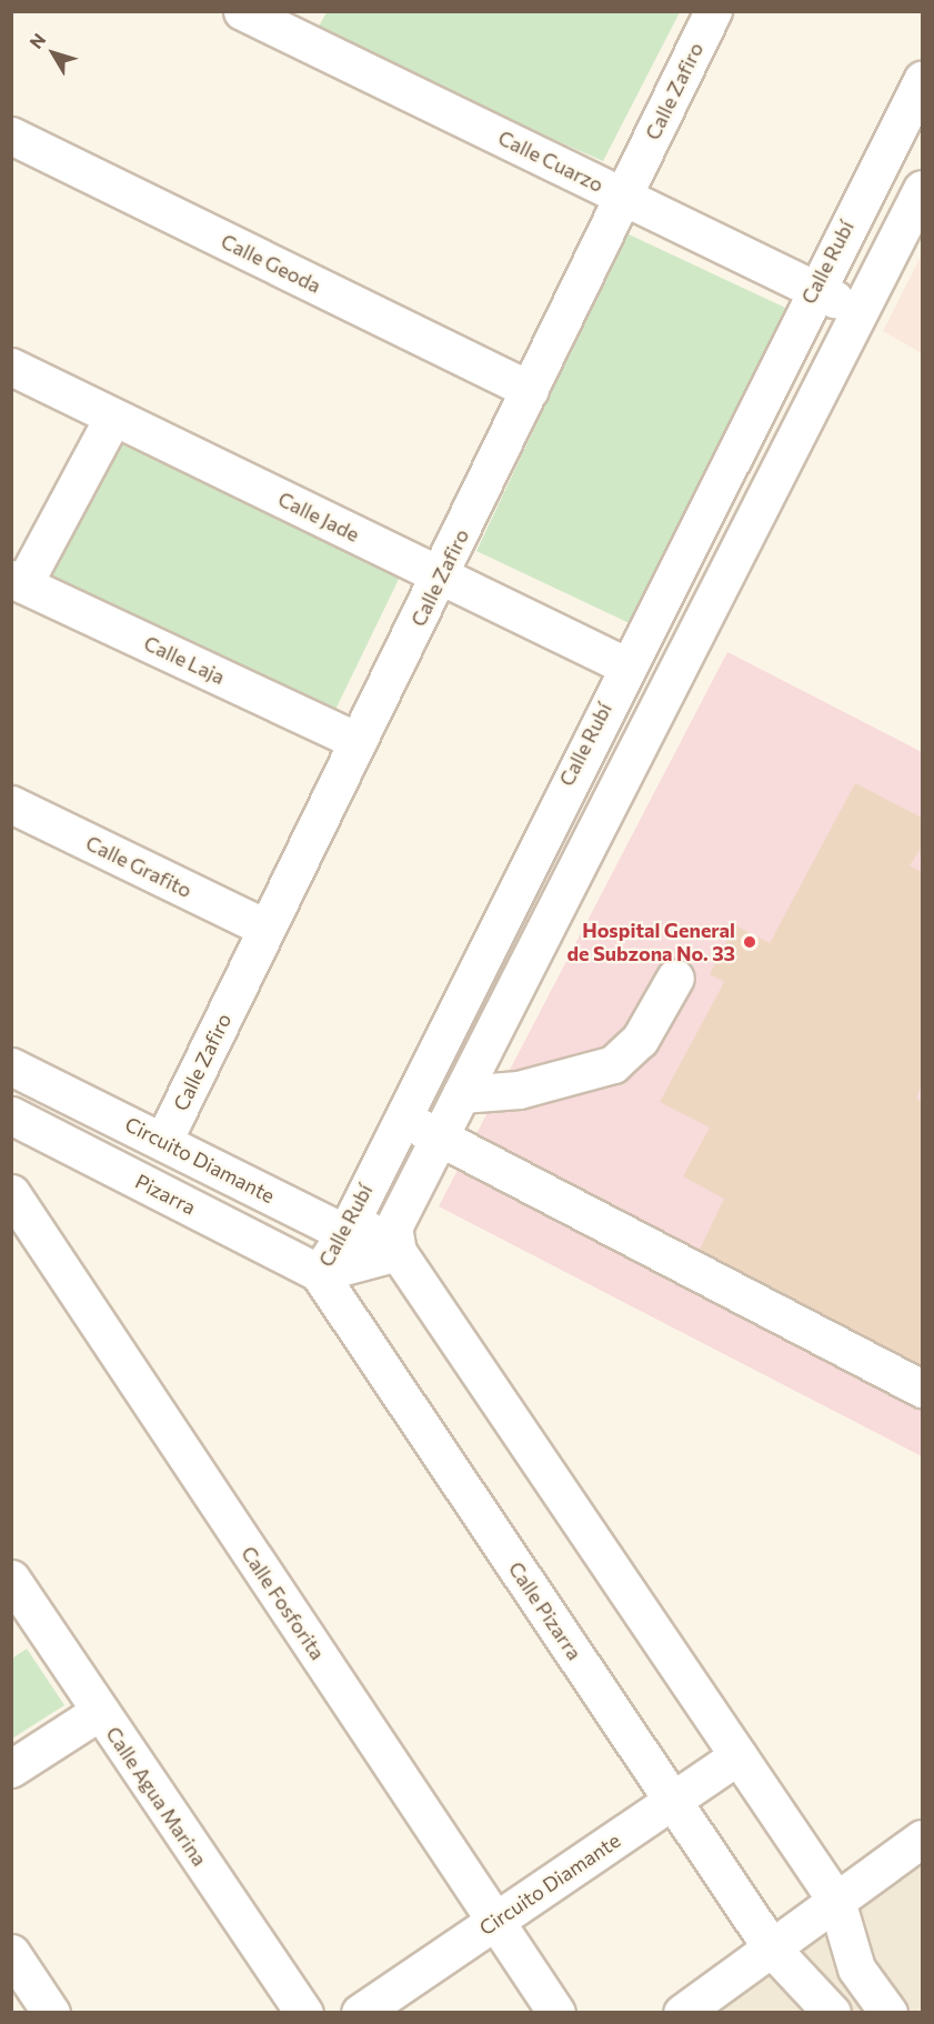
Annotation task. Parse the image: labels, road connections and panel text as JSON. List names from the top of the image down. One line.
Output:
{"streets":{"street":["Calle Zafiro","Calle Cuarzo","Calle Rubí","Calle Geoda","Calle Jade","Calle Laja","Calle Grafito","Circuito Diamante","Pizarra","Calle Fosforita","Calle Pizarra","Calle Agua Marina"]},"crossings":[["Calle Zafiro","Calle Cuarzo"],["Calle Zafiro","Calle Geoda"],["Calle Zafiro","Calle Jade"],["Calle Zafiro","Calle Laja"],["Calle Zafiro","Calle Grafito"],["Calle Zafiro","Circuito Diamante"],["Calle Cuarzo","Calle Rubí"],["Calle Rubí","Calle Jade"],["Calle Rubí","Circuito Diamante"],["Calle Rubí","Pizarra"],["Calle Rubí","Calle Pizarra"],["Circuito Diamante","Calle Fosforita"],["Circuito Diamante","Calle Pizarra"],["Pizarra","Calle Pizarra"]],"places":["Hospital General de Subzona No. 33"],"north":"top left"}
